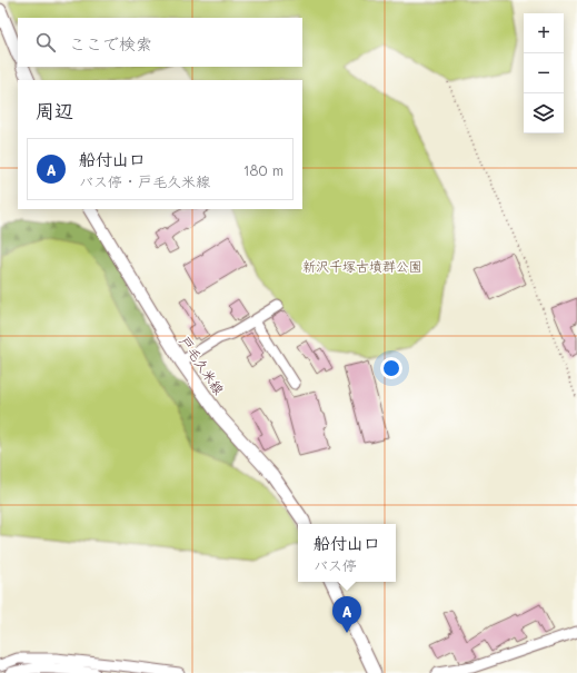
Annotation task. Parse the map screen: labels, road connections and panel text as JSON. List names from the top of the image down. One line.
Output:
{"streets":{"main road":["戸毛久米線"]},"parks":["新沢千塚古墳群公園"],"page":{"map_buttons":["+","−"],"search":"ここで検索","heading":"周辺","list":[{"mark":"A","name":"船付山口","note":"バス停 · 戸毛久米線","value":"180 m"}],"popup":["船付山口","バス停"],"pins":"A"}}
